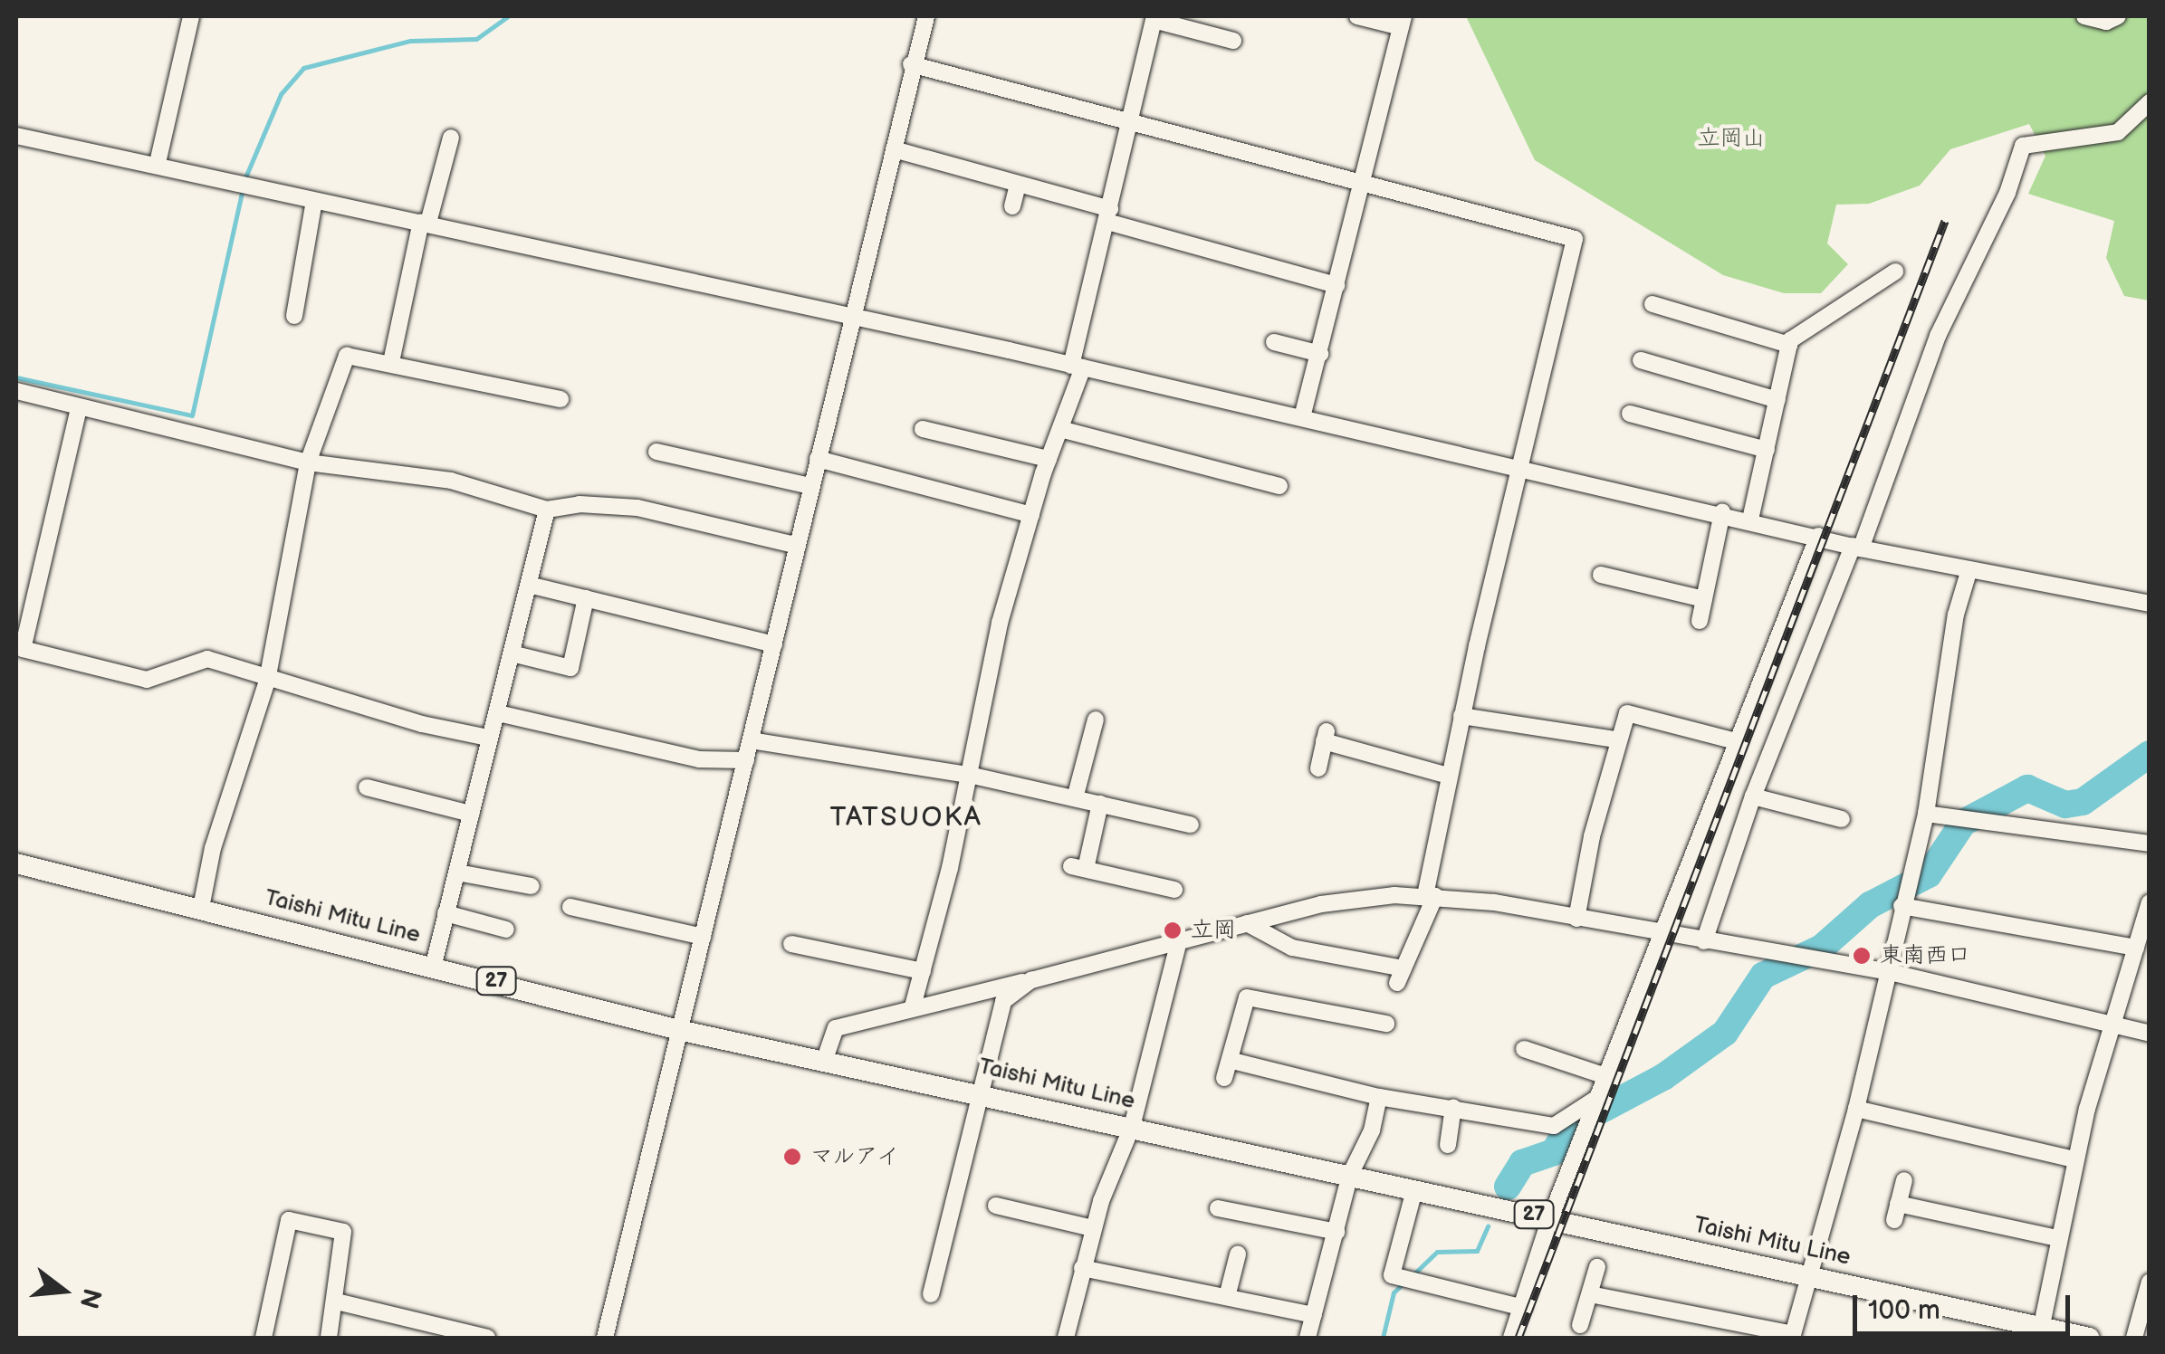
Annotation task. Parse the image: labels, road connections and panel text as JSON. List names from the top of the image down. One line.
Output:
{"streets":{"main road":["Taishi Mitu Line","27"]},"districts":["TATSUOKA"],"parks":["立岡山"],"places":["立岡","東南西口","マルアイ"],"scale_bar":"100 m","north":"right"}
